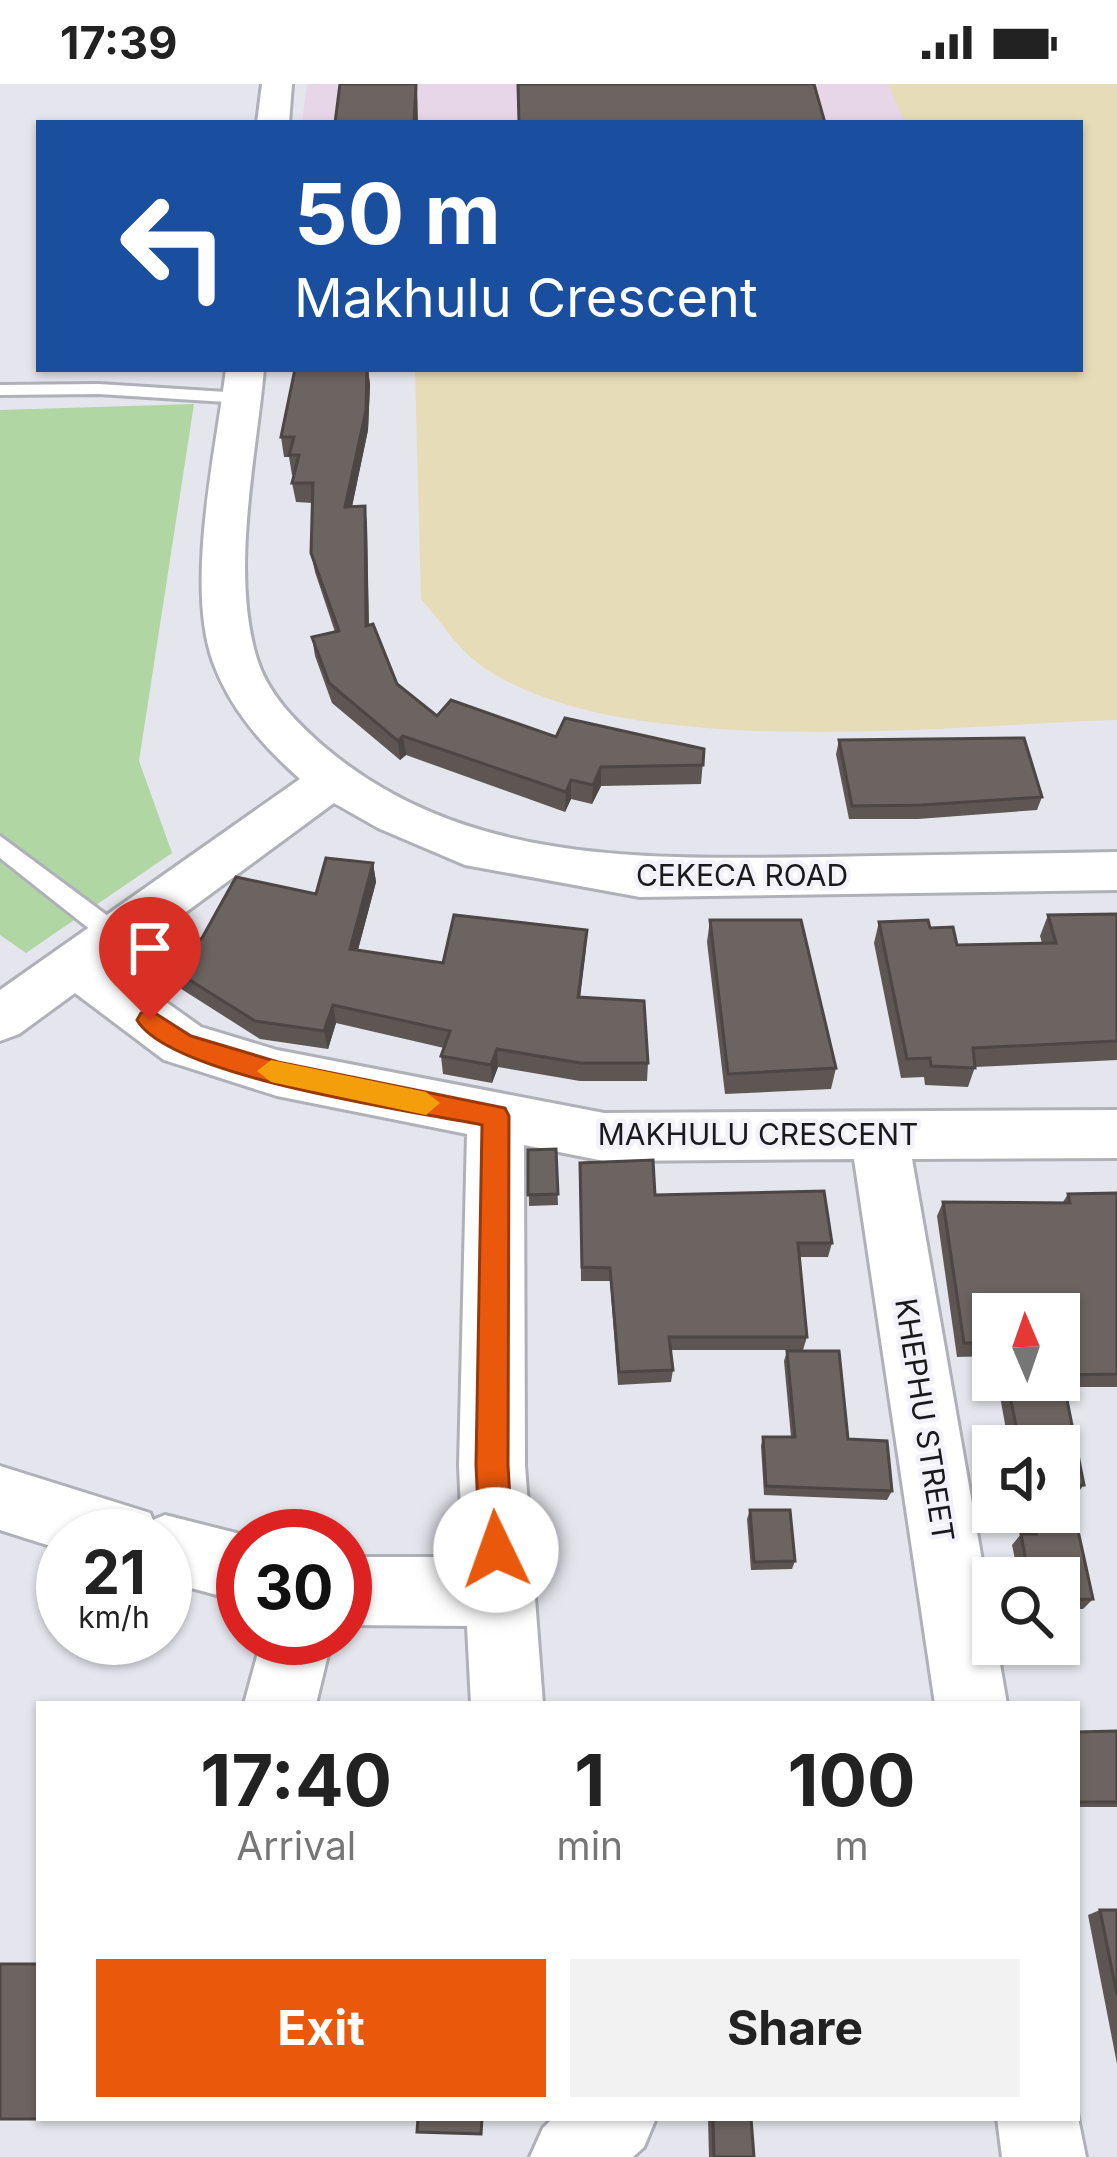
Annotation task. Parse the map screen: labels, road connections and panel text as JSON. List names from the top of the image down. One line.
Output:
{"streets":{"street":["CEKECA ROAD","MAKHULU CRESCENT","KHEPHU STREET"]},"crossings":[["MAKHULU CRESCENT","KHEPHU STREET"]],"north":"top","page":{"status":"17:39","turn":["50 m","Makhulu Crescent"],"speed":"21 km/h","limit":"30","eta":["17:40","Arrival","1","min","100","m"],"buttons":["Exit","Share"]}}
